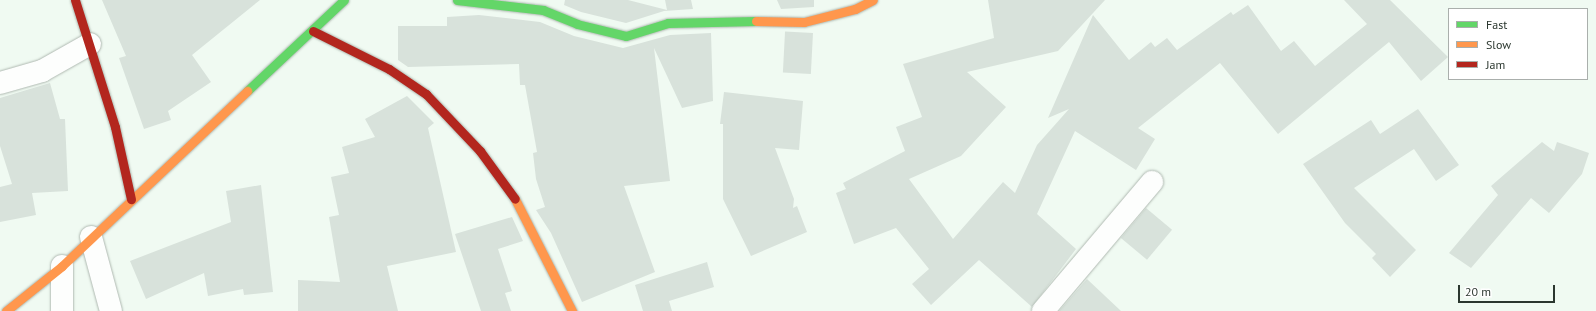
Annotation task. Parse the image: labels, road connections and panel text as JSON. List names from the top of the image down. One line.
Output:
{"legend":["Fast","Slow","Jam"],"scale_bar":"20 m"}
